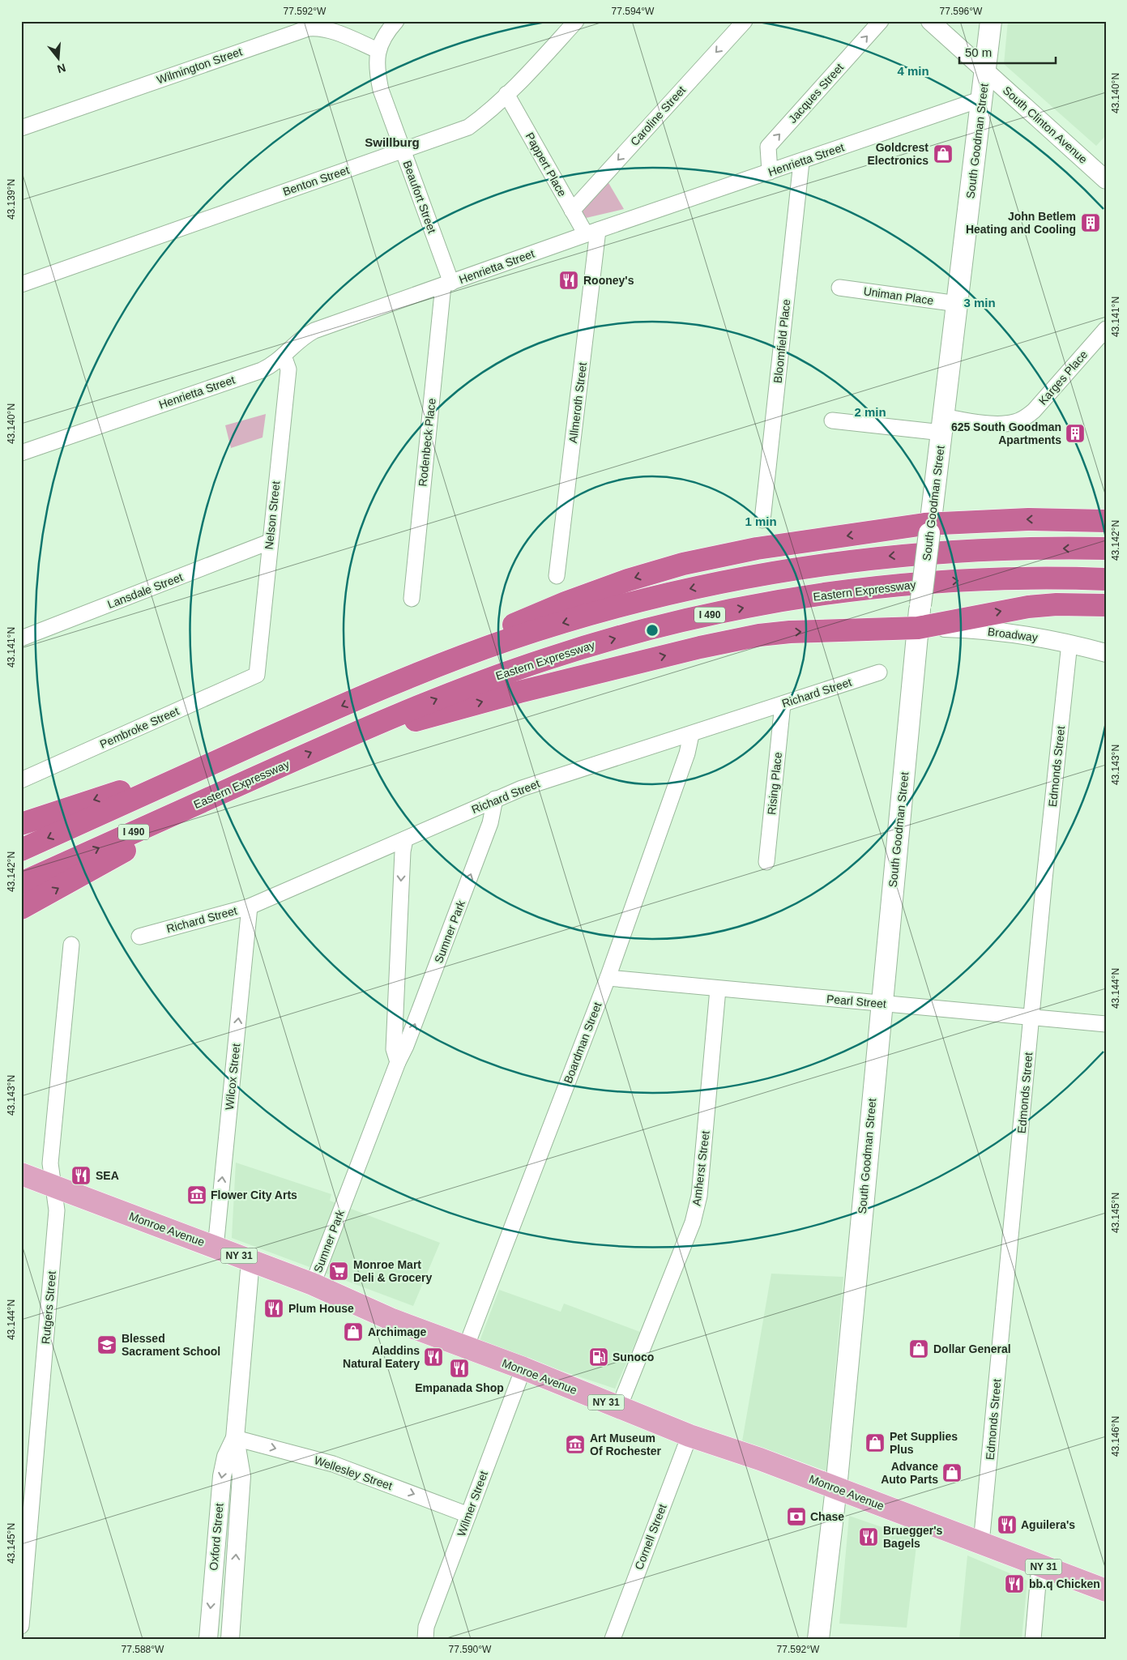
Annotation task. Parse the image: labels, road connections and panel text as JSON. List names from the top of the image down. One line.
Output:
{"streets":{"highway":["Eastern Expressway","I 490"],"main road":["South Goodman Street","Monroe Avenue","NY 31"],"street":["Wilmington Street","Jacques Street","Caroline Street","South Clinton Avenue","Henrietta Street","Pappert Place","Benton Street","Beaufort Street","Uniman Place","Bloomfield Place","Karges Place","Allmeroth Street","Rodenbeck Place","Nelson Street","Lansdale Street","Broadway","Richard Street","Pembroke Street","Edmonds Street","Rising Place","Sumner Park","Pearl Street","Boardman Street","Wilcox Street","Amherst Street","Rutgers Street","Wellesley Street","Wilmer Street","Oxford Street","Cornell Street"]},"crossings":[["Wilmington Street","Beaufort Street"],["Jacques Street","Henrietta Street"],["Caroline Street","Pappert Place"],["South Clinton Avenue","South Goodman Street"],["South Goodman Street","Henrietta Street"],["South Goodman Street","Uniman Place"],["South Goodman Street","Karges Place"],["South Goodman Street","Broadway"],["South Goodman Street","Pearl Street"],["South Goodman Street","Monroe Avenue"],["Henrietta Street","Pappert Place"],["Henrietta Street","Beaufort Street"],["Henrietta Street","Bloomfield Place"],["Henrietta Street","Allmeroth Street"],["Henrietta Street","Rodenbeck Place"],["Henrietta Street","Nelson Street"],["Pappert Place","Benton Street"],["Pappert Place","Allmeroth Street"],["Benton Street","Beaufort Street"],["Beaufort Street","Rodenbeck Place"],["Nelson Street","Lansdale Street"],["Nelson Street","Pembroke Street"],["Broadway","Edmonds Street"],["Richard Street","Rising Place"],["Richard Street","Sumner Park"],["Richard Street","Boardman Street"],["Richard Street","Wilcox Street"],["Edmonds Street","Pearl Street"],["Edmonds Street","Monroe Avenue"],["Sumner Park","Monroe Avenue"],["Pearl Street","Boardman Street"],["Pearl Street","Amherst Street"],["Boardman Street","Monroe Avenue"],["Wilcox Street","Monroe Avenue"],["Amherst Street","Monroe Avenue"],["Monroe Avenue","Rutgers Street"],["Monroe Avenue","Wilmer Street"],["Monroe Avenue","Oxford Street"],["Monroe Avenue","Cornell Street"],["Wellesley Street","Wilmer Street"],["Wellesley Street","Oxford Street"]],"one_way":["Jacques Street","Caroline Street","Wilcox Street","Wellesley Street"],"districts":["Swillburg"],"places":{"shop":["Goldcrest Electronics","Archimage","Dollar General","Pet Supplies Plus","Advance Auto Parts"],"building":["John Betlem Heating and Cooling","625 South Goodman Apartments"],"restaurant":["Rooney's","SEA","Plum House","Aladdins Natural Eatery","Empanada Shop","Aguilera's","Bruegger's Bagels","bb.q Chicken"],"museum":["Flower City Arts","Art Museum Of Rochester"],"supermarket":["Monroe Mart Deli & Grocery"],"school or university":["Blessed Sacrament School"],"fuel station":["Sunoco"],"bank":["Chase"]},"scale_bar":"50 m","north":"bottom","coordinates":["77.592°W","77.594°W","77.596°W","43.140°N","43.139°N","43.141°N","43.142°N","43.143°N","43.144°N","43.145°N","43.146°N","77.588°W","77.590°W"],"rings":["4 min","3 min","2 min","1 min"]}
